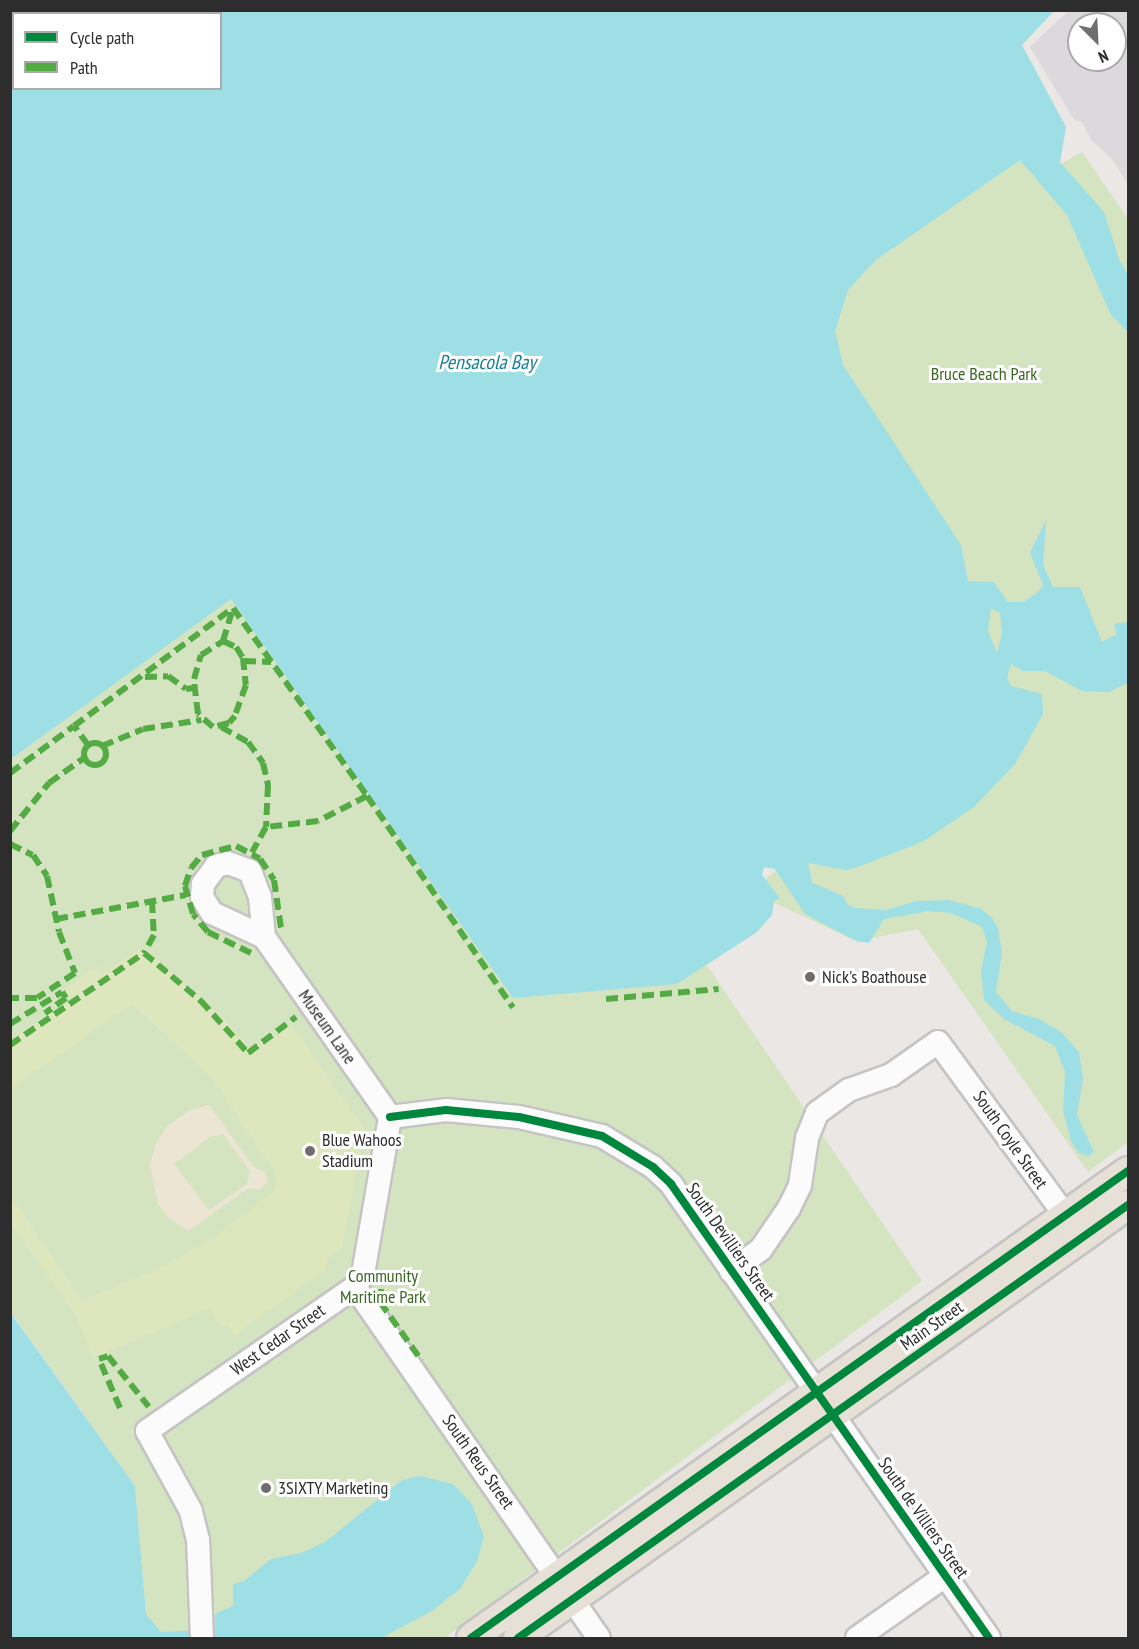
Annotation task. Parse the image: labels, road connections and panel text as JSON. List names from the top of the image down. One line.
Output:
{"streets":{"main road":["Main Street"],"street":["Museum Lane","South Coyle Street","South Devilliers Street","West Cedar Street","South Reus Street","South de Villiers Street"]},"crossings":[["Museum Lane","South Devilliers Street"],["South Coyle Street","South Devilliers Street"],["South Coyle Street","Main Street"],["South Devilliers Street","Main Street"],["South Devilliers Street","South de Villiers Street"],["Main Street","South Reus Street"],["Main Street","South de Villiers Street"],["West Cedar Street","South Reus Street"]],"water":["Pensacola Bay"],"parks":["Bruce Beach Park","Community Maritime Park"],"places":["Nick's Boathouse","Blue Wahoos Stadium","3SIXTY Marketing"],"legend":["Cycle path","Path"],"north":"bottom right"}
